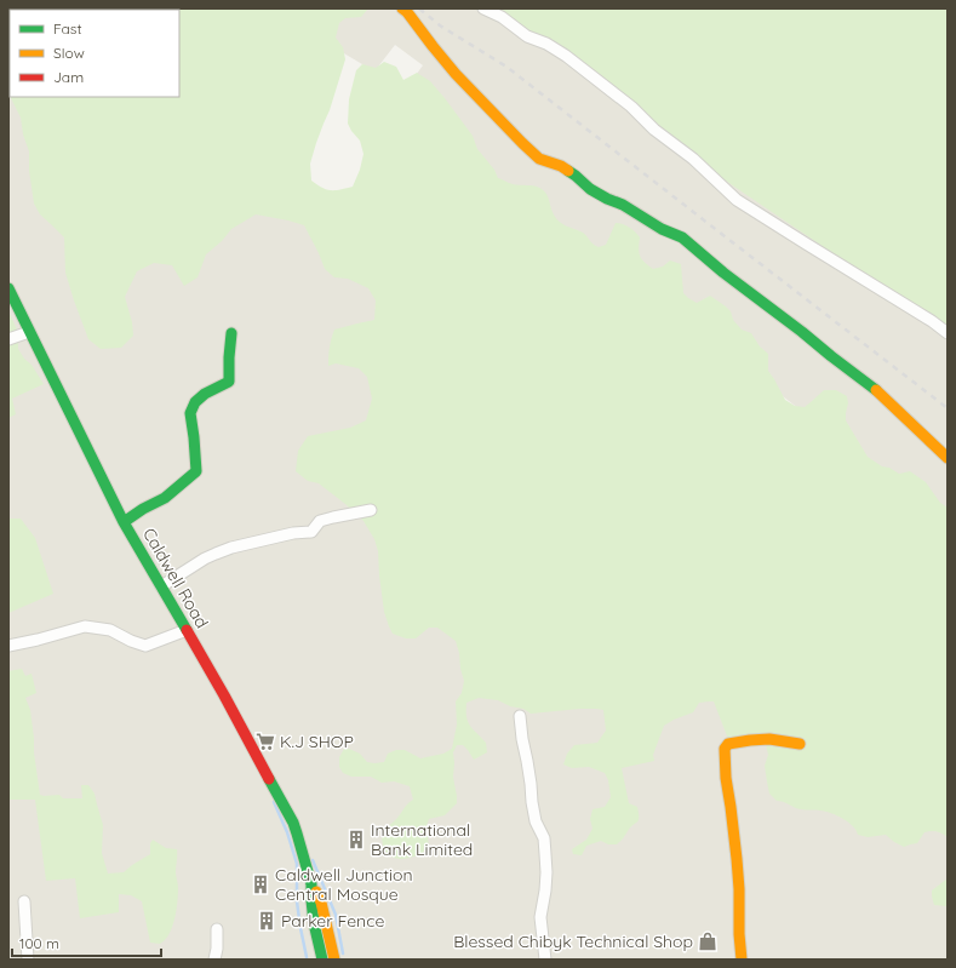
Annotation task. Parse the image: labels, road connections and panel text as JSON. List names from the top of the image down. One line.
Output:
{"streets":{"street":["Caldwell Road"]},"places":{"supermarket":["K.J SHOP"],"building":["International Bank Limited","Caldwell Junction Central Mosque","Parker Fence"],"shop":["Blessed Chibyk Technical Shop"]},"legend":["Fast","Slow","Jam"],"scale_bar":"100 m"}
